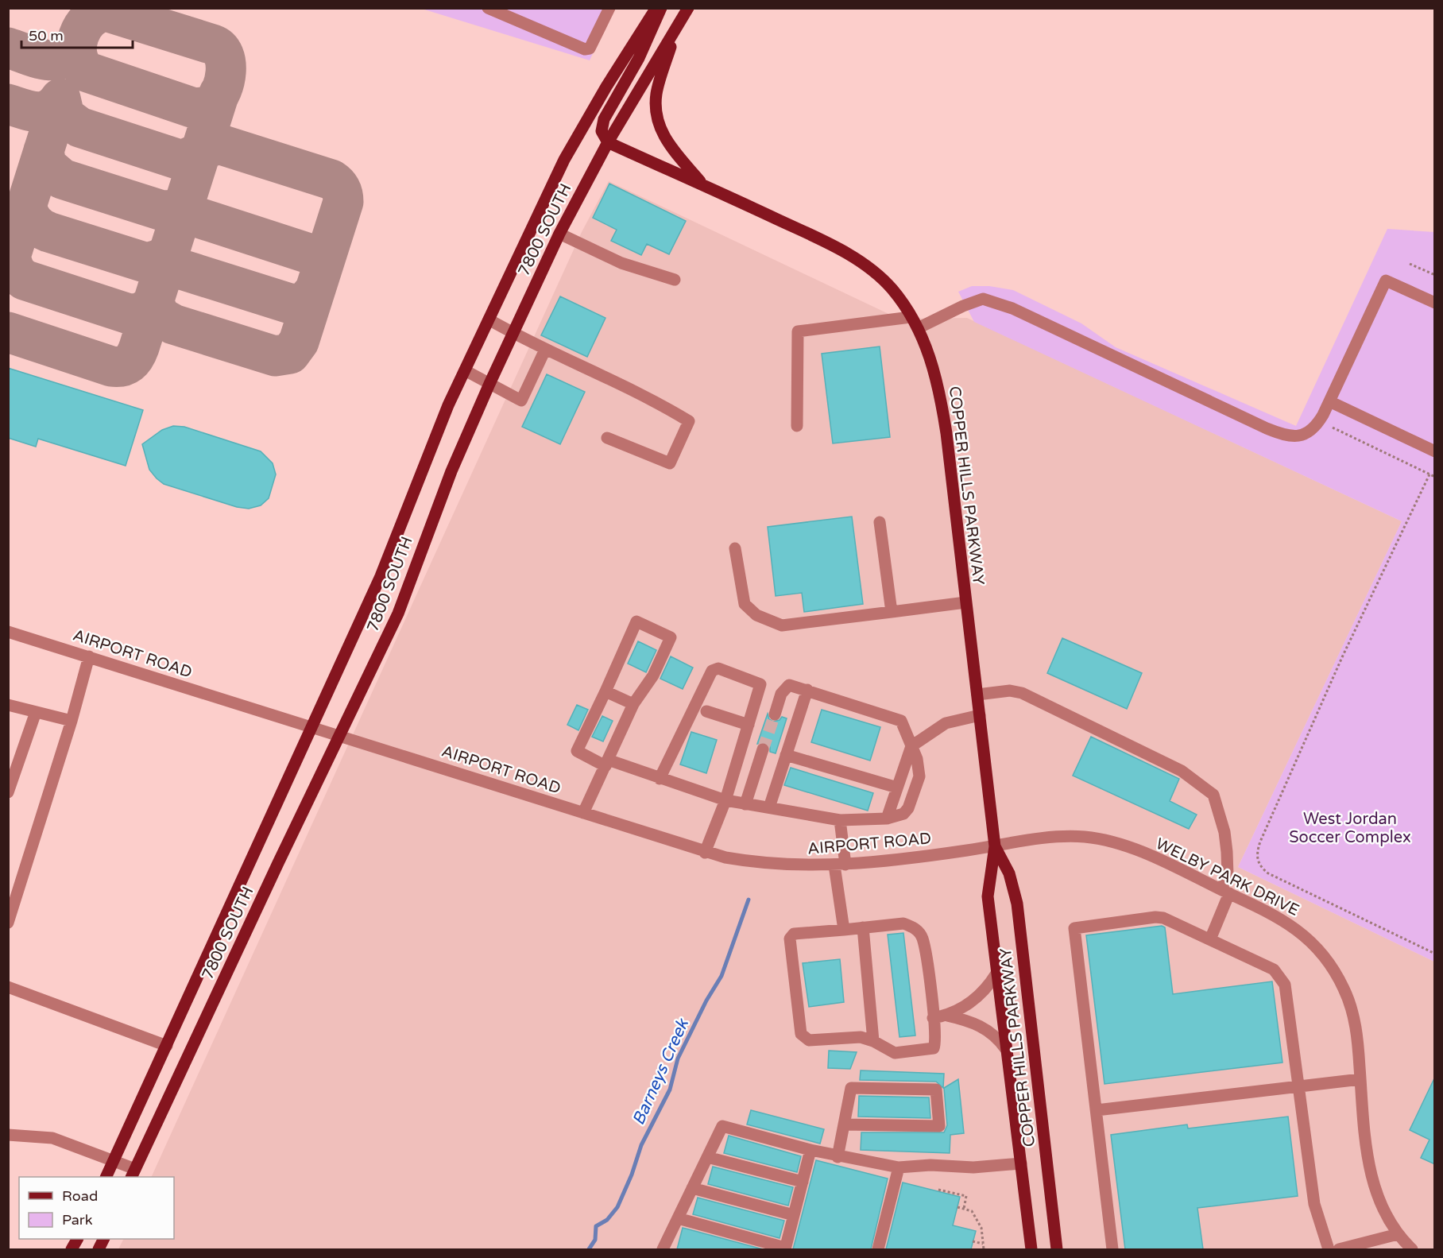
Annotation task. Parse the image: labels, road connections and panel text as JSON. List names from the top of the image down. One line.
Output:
{"streets":{"main road":["7800 SOUTH","COPPER HILLS PARKWAY"],"street":["AIRPORT ROAD","WELBY PARK DRIVE"]},"crossings":[["7800 SOUTH","COPPER HILLS PARKWAY"],["7800 SOUTH","AIRPORT ROAD"],["COPPER HILLS PARKWAY","AIRPORT ROAD"],["COPPER HILLS PARKWAY","WELBY PARK DRIVE"],["AIRPORT ROAD","WELBY PARK DRIVE"]],"water":["Barneys Creek"],"parks":["West Jordan Soccer Complex"],"legend":["Road","Park"],"scale_bar":"50 m"}
